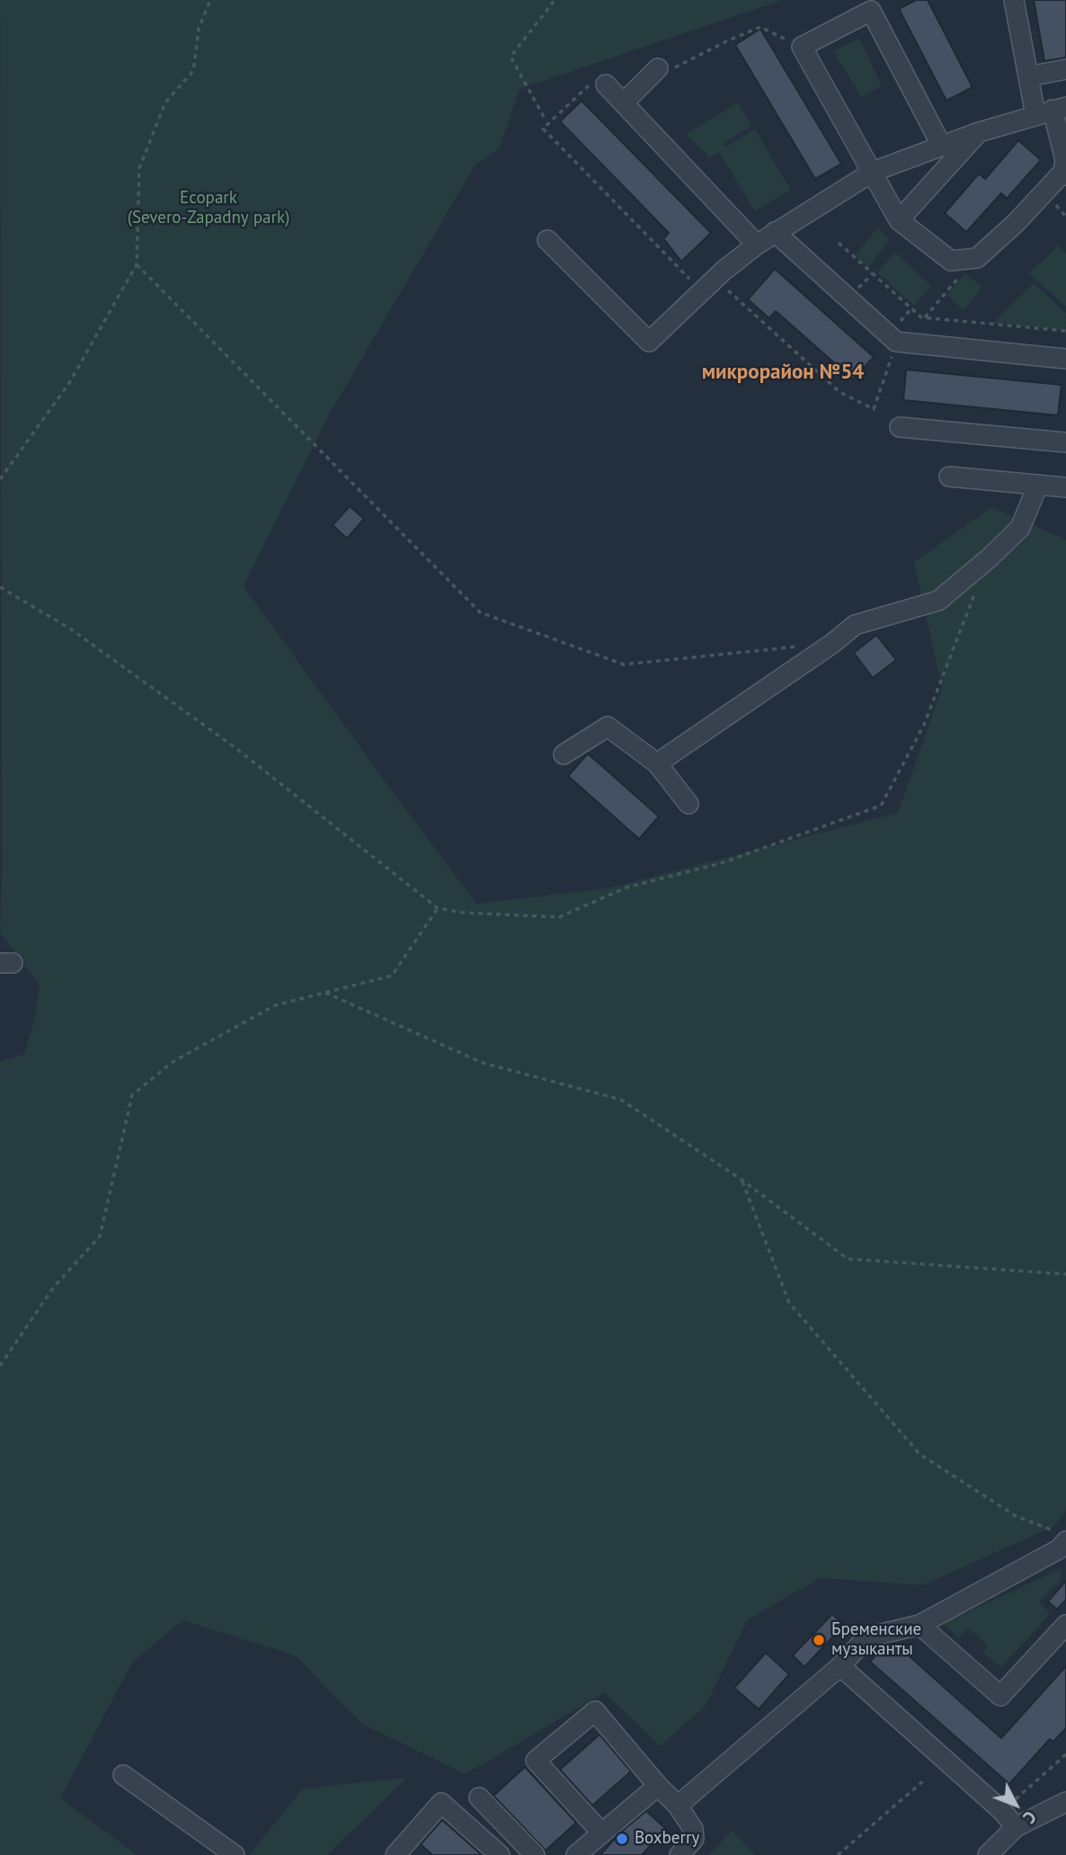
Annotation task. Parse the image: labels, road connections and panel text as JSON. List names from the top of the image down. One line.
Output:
{"districts":["микрорайон №54"],"parks":["Ecopark (Severo-Zapadny park)"],"places":["Бременские музыканты","Boxberry"],"north":"bottom right"}
